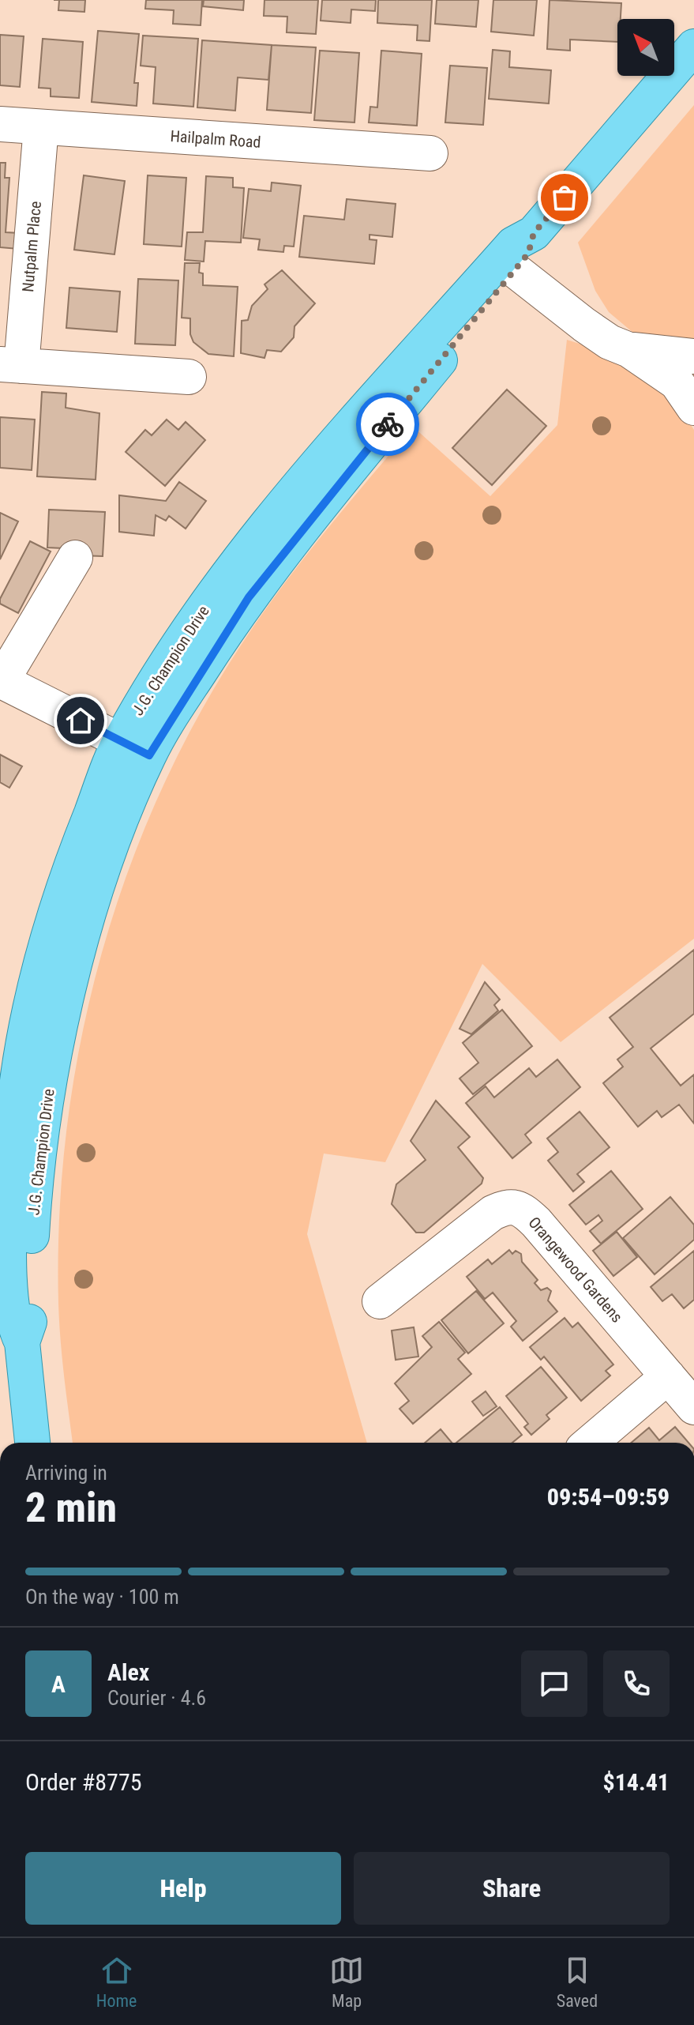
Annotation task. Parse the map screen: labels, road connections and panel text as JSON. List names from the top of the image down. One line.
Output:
{"streets":{"main road":["J.G. Champion Drive"],"street":["Hailpalm Road","Nutpalm Place","Orangewood Gardens"]},"crossings":[["Hailpalm Road","Nutpalm Place"]],"north":"top left","page":{"heading":["2 min","Arriving in","09:54–09:59"],"panel":["Alex","Courier · 4.6","Order #8775","$14.41"],"bar":"On the way · 100 m","round":"A","buttons":["Help","Share"],"tabs":["Home","Map","Saved"]}}
